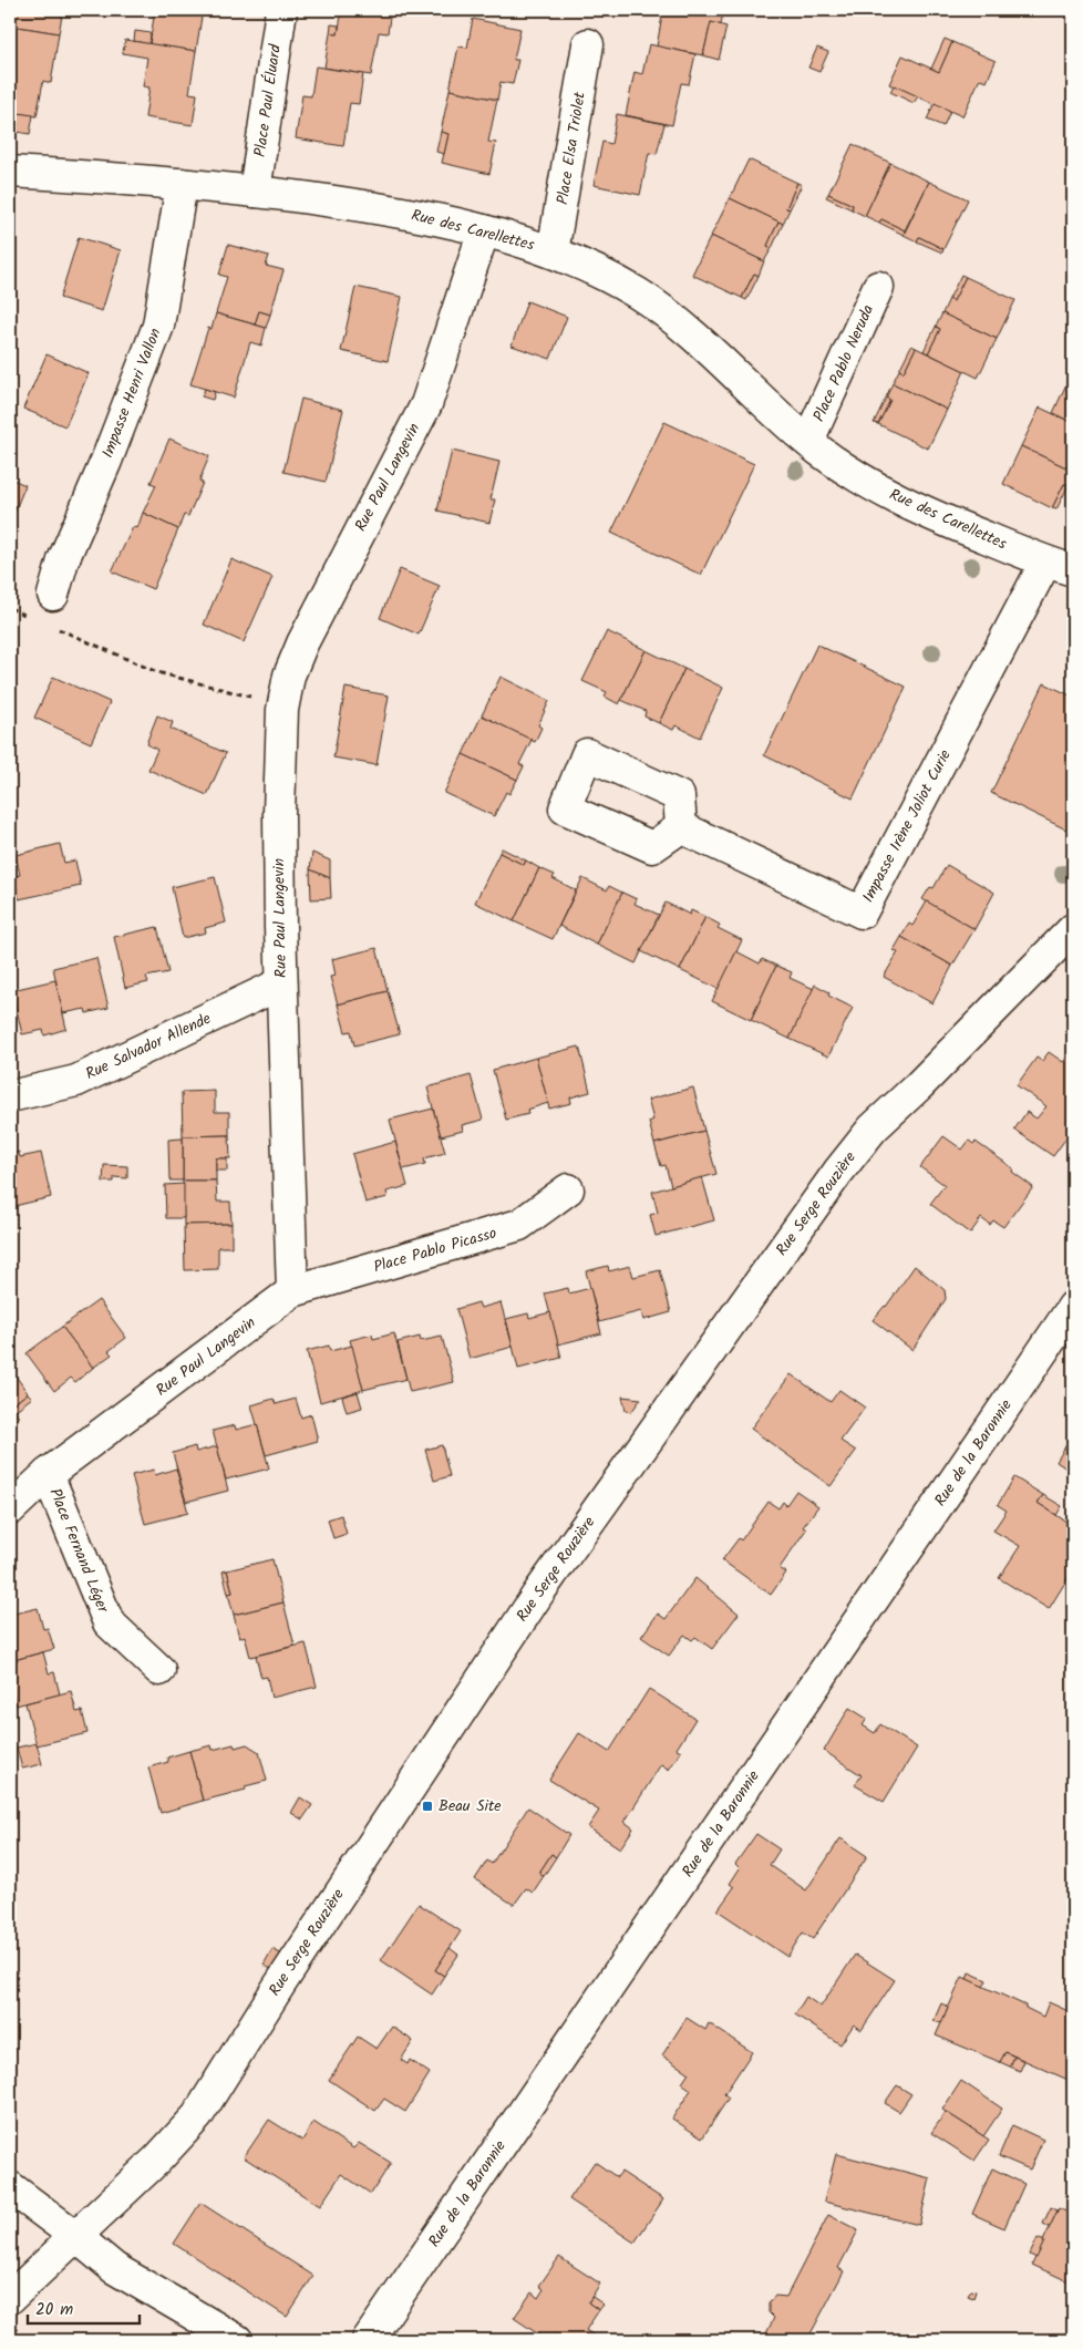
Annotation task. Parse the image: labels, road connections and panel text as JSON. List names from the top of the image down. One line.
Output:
{"streets":{"street":["Place Paul Éluard","Place Elsa Triolet","Rue des Carellettes","Place Pablo Neruda","Impasse Henri Vallon","Rue Paul Langevin","Impasse Irène Joliot Curie","Rue Salvador Allende","Rue Serge Rouzière","Place Pablo Picasso","Rue de la Baronnie","Place Fernand Léger"]},"crossings":[["Place Paul Éluard","Rue des Carellettes"],["Place Elsa Triolet","Rue des Carellettes"],["Rue des Carellettes","Place Pablo Neruda"],["Rue des Carellettes","Impasse Henri Vallon"],["Rue des Carellettes","Rue Paul Langevin"],["Rue des Carellettes","Impasse Irène Joliot Curie"],["Rue Paul Langevin","Rue Salvador Allende"],["Rue Paul Langevin","Place Pablo Picasso"],["Rue Paul Langevin","Place Fernand Léger"]],"places":{"transit":["Beau Site"]},"scale_bar":"20 m"}
